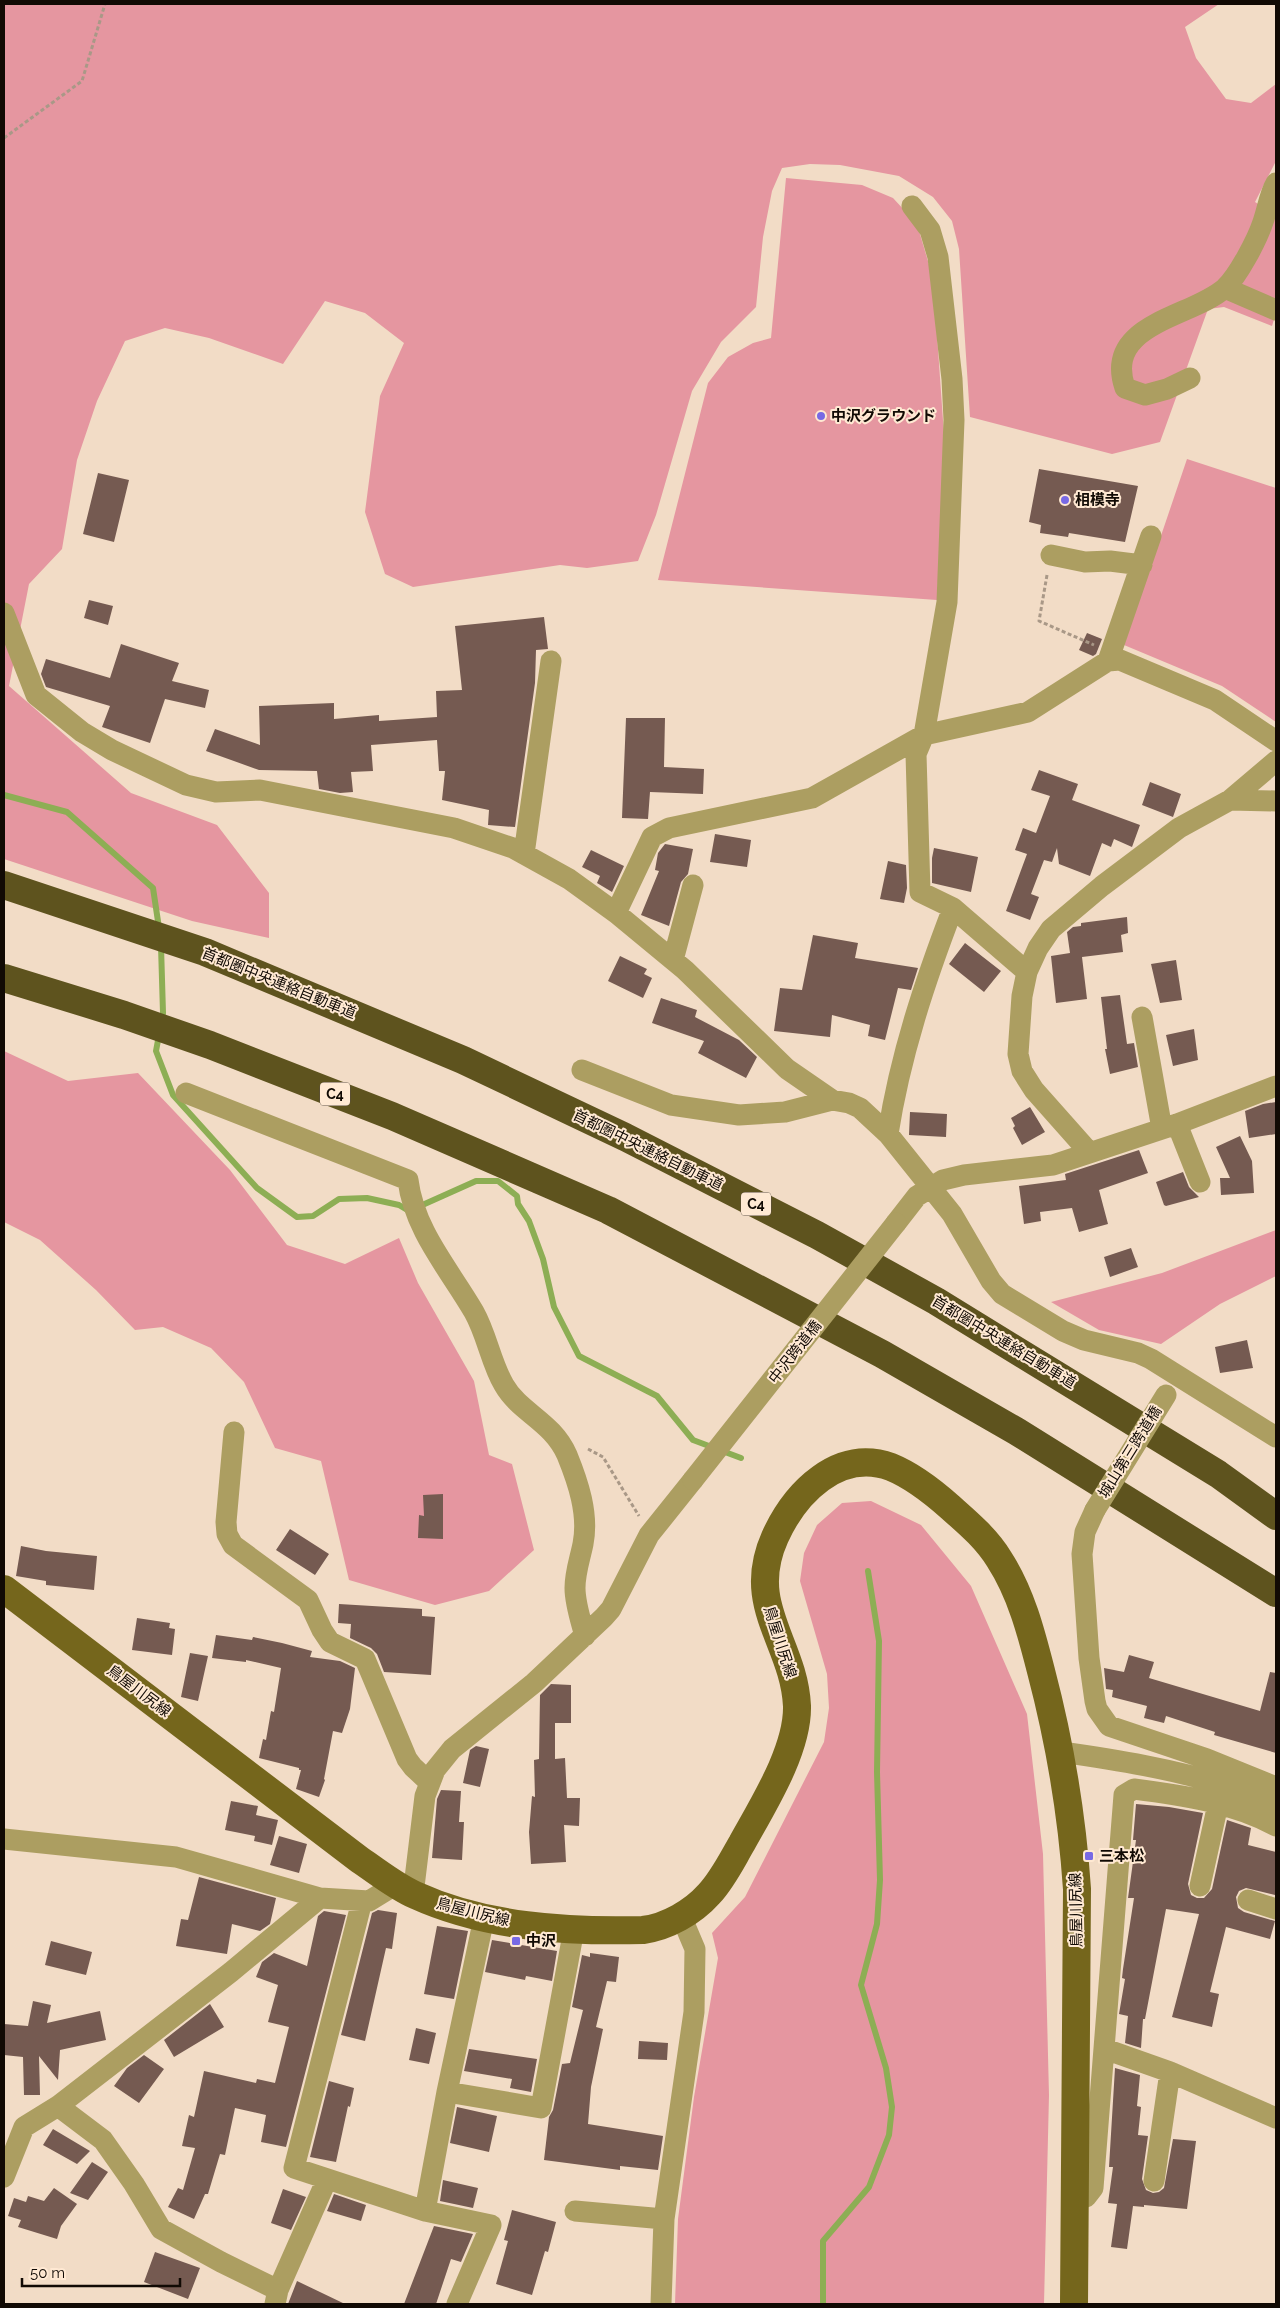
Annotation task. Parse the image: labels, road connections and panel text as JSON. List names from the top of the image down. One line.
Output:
{"streets":{"highway":["首都圏中央連絡自動車道","C4"],"main road":["鳥屋川尻線"],"street":["中沢跨道橋","城山第三跨道橋"]},"places":{"other":["中沢グラウンド","相模寺"],"transit":["三本松","中沢"]},"scale_bar":"50 m"}
